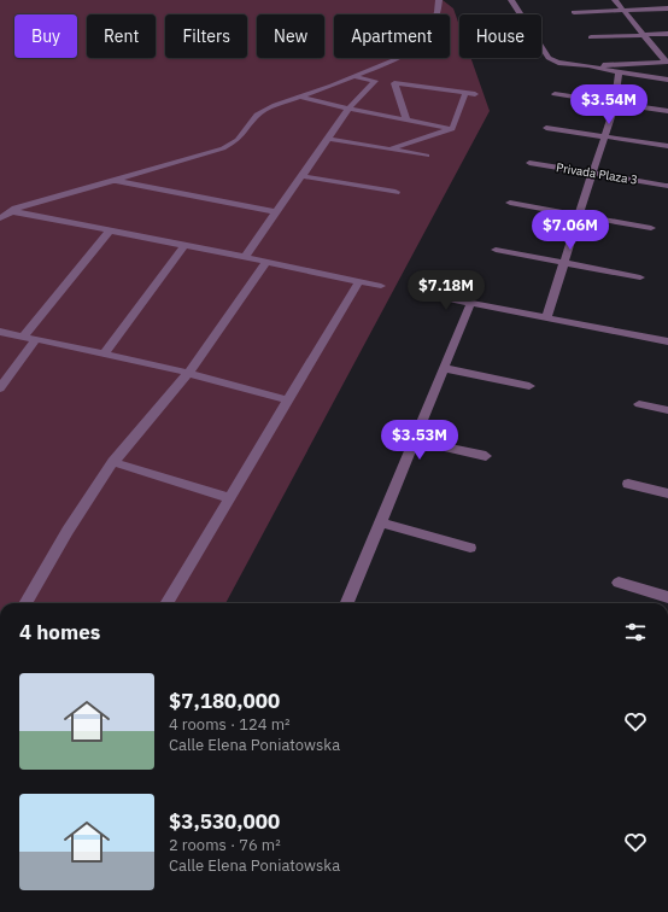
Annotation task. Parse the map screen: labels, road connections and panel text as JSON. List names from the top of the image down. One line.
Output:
{"streets":{"street":["Privada Plaza 3"]},"page":{"chip":["Buy","Rent","Filters","New","Apartment","House"],"price":["$3.54M","$7.06M","$7.18M","$3.53M"],"heading":"4 homes","list":[{"name":"$7,180,000","note":"4 rooms · 124 m² · Calle Elena Poniatowska"},{"name":"$3,530,000","note":"2 rooms · 76 m² · Calle Elena Poniatowska"}]}}
